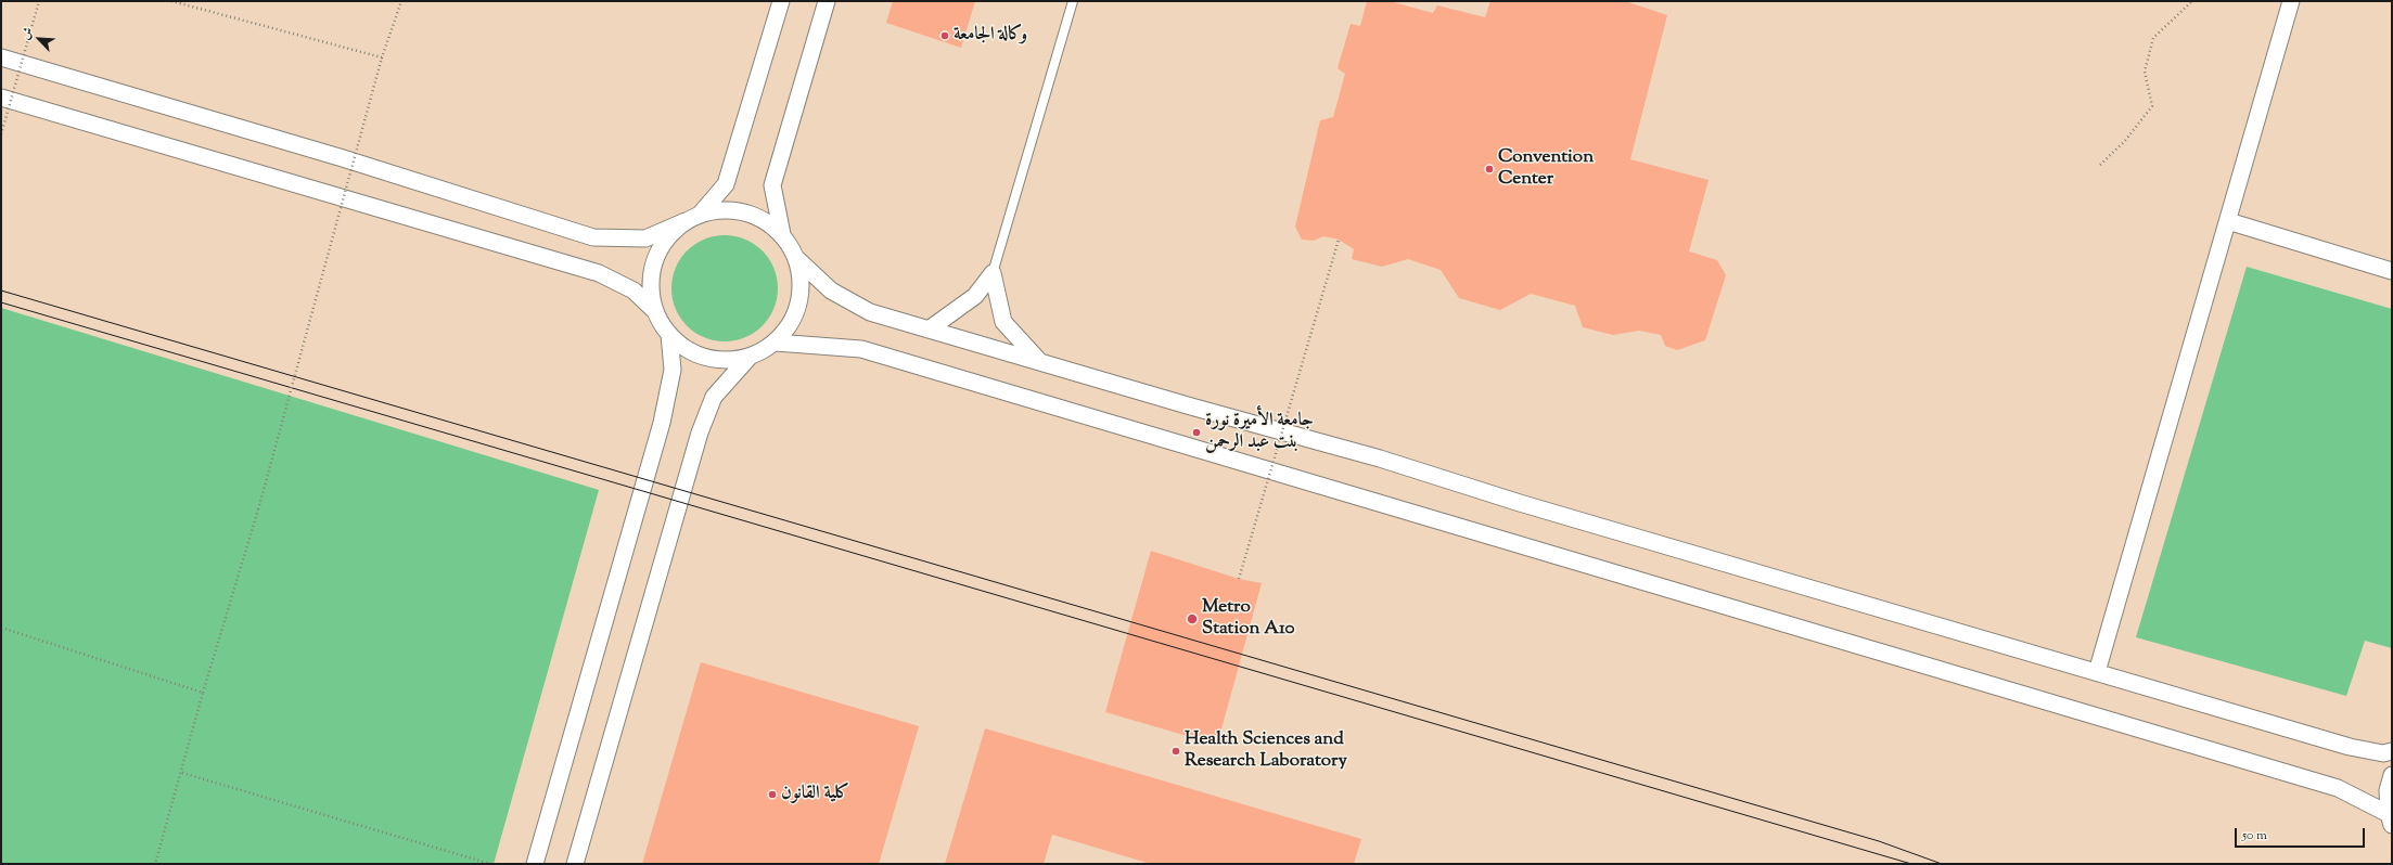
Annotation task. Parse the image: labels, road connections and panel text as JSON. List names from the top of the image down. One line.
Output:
{"places":["وكالة الجامعة","Convention Center","جامعة الأميرة نورة بنت عبد الرحمن","Metro Station A10","Health Sciences and Research Laboratory","كلية القانون"],"scale_bar":"50 m","north":"top left"}
